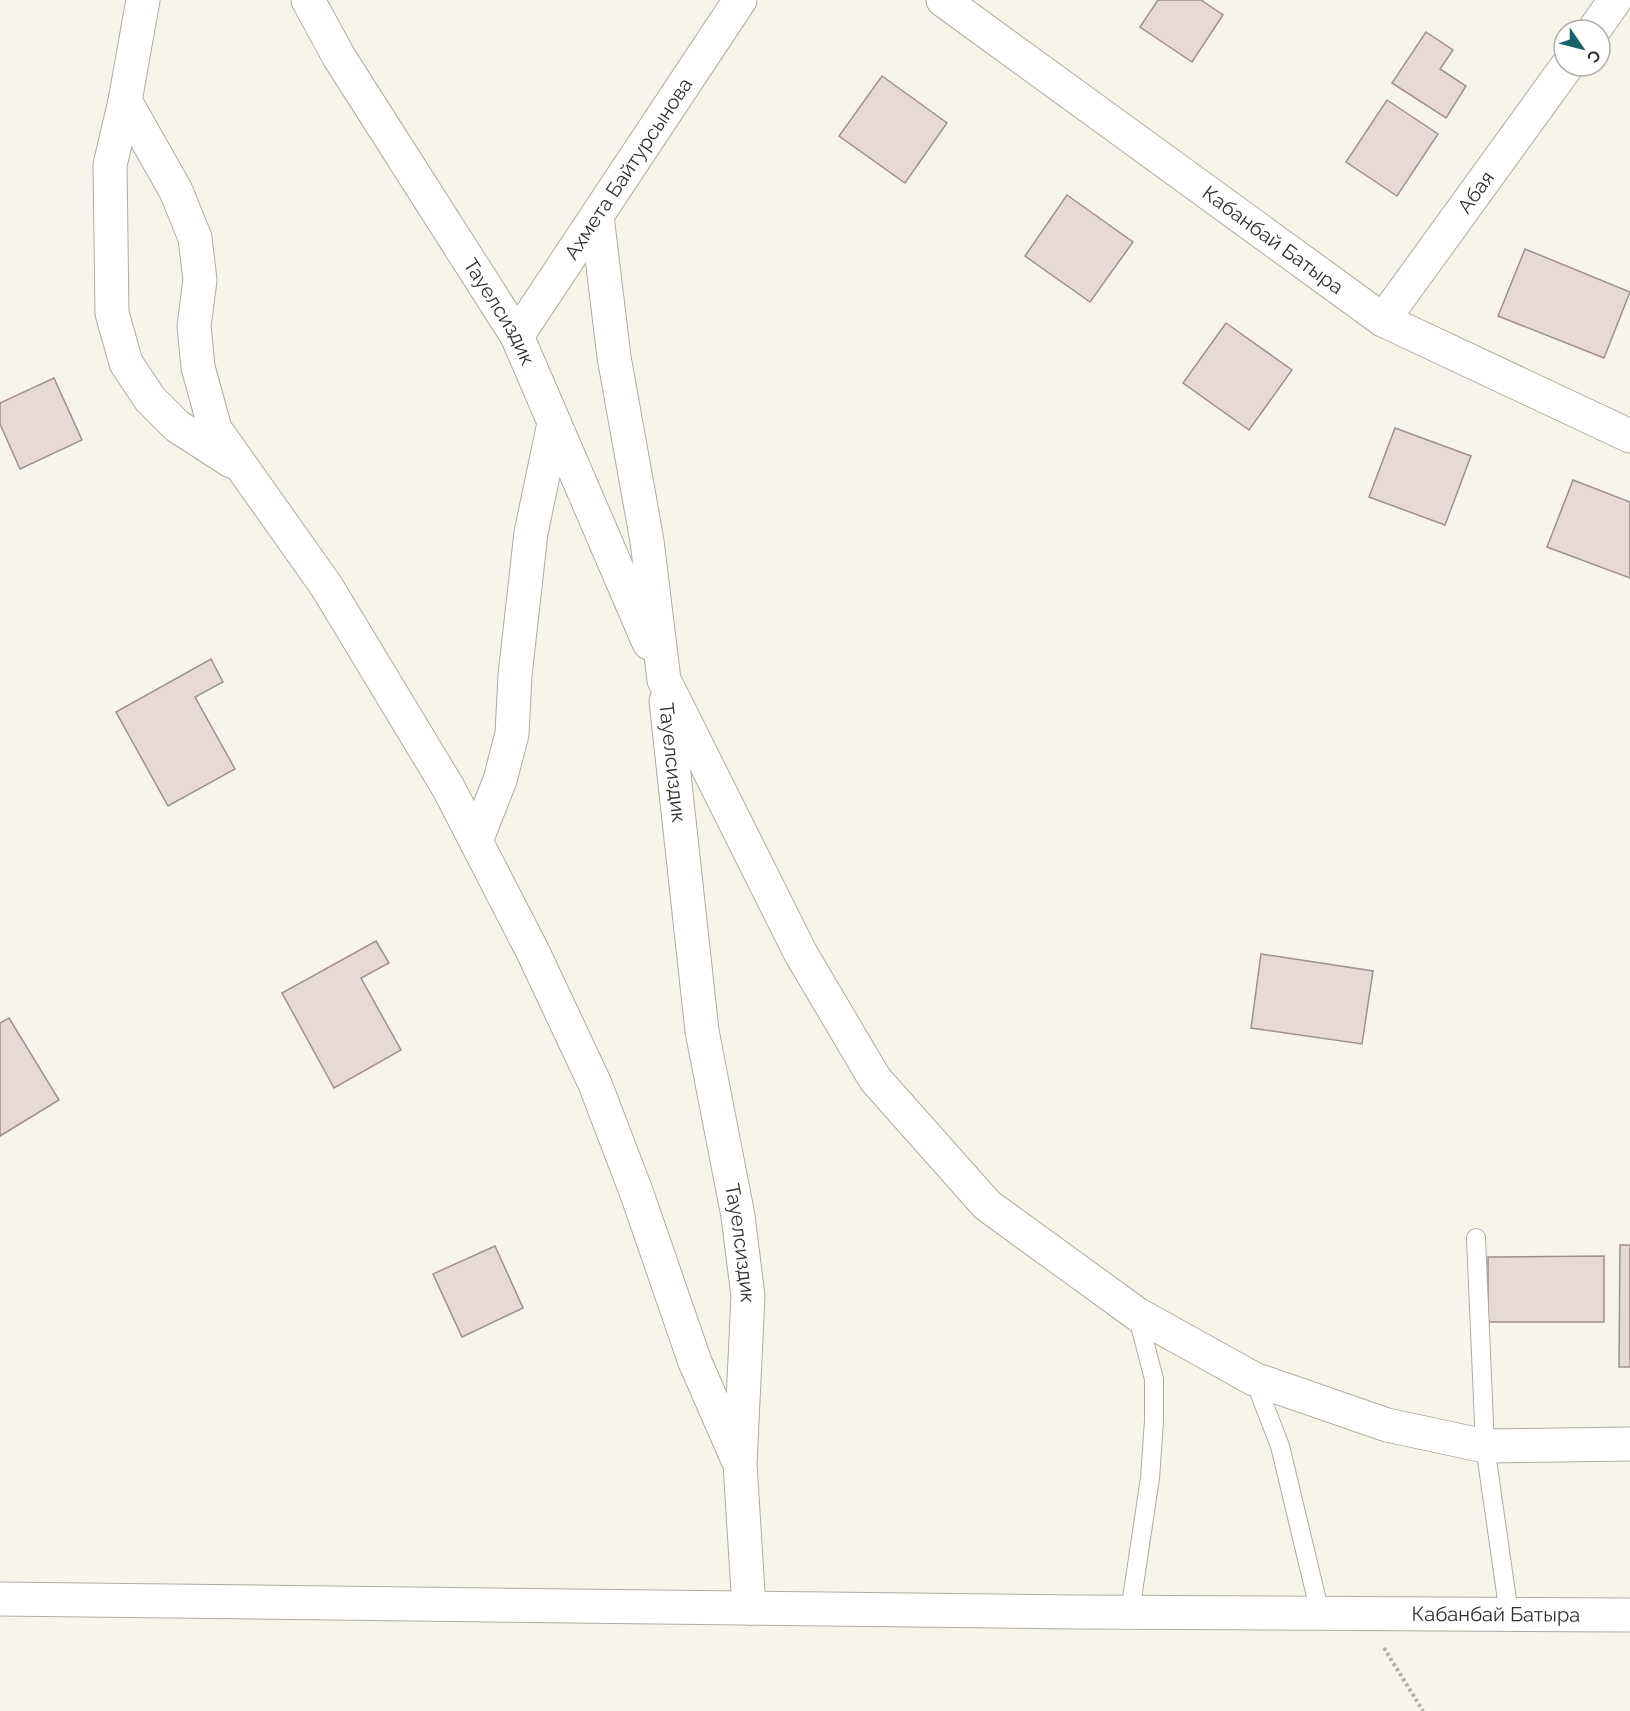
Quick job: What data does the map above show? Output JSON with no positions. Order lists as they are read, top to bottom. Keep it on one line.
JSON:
{"streets":{"street":["Ахмета Байтурсынова","Абая","Кабанбай Батыра","Тауелсиздик"]},"crossings":[["Ахмета Байтурсынова","Тауелсиздик"],["Абая","Кабанбай Батыра"],["Кабанбай Батыра","Тауелсиздик"]],"north":"bottom right"}
